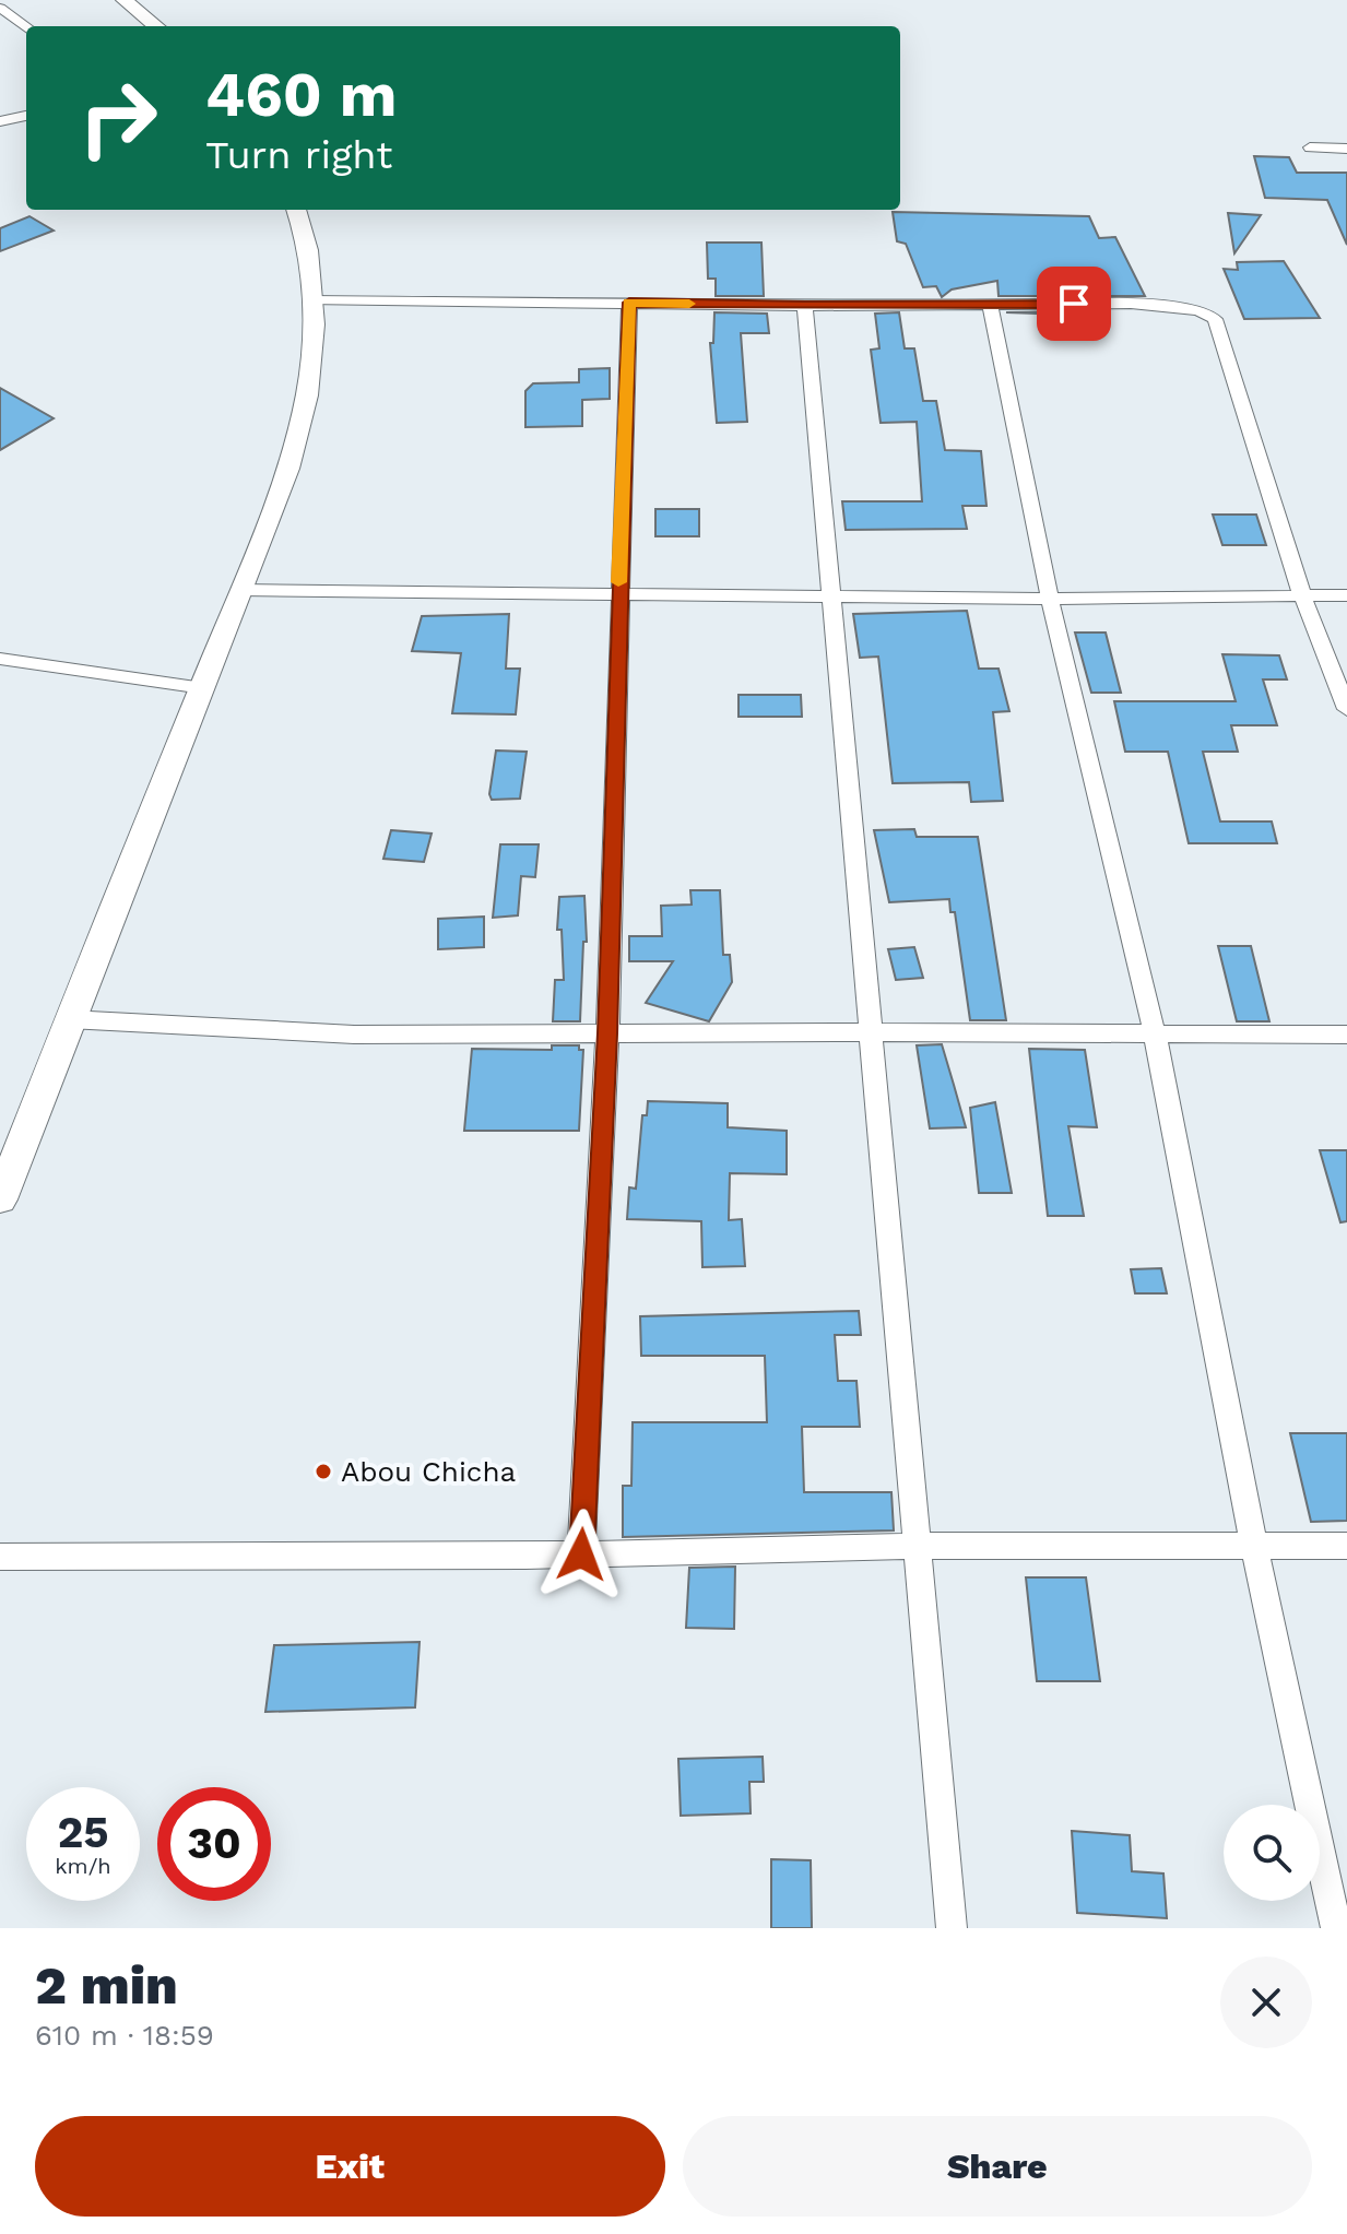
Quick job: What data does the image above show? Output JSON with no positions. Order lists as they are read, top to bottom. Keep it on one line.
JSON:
{"places":["Abou Chicha"],"page":{"turn":["460 m","Turn right"],"speed":"25 km/h","limit":"30","heading":["2 min","610 m · 18:59"],"buttons":["Exit","Share"]}}
